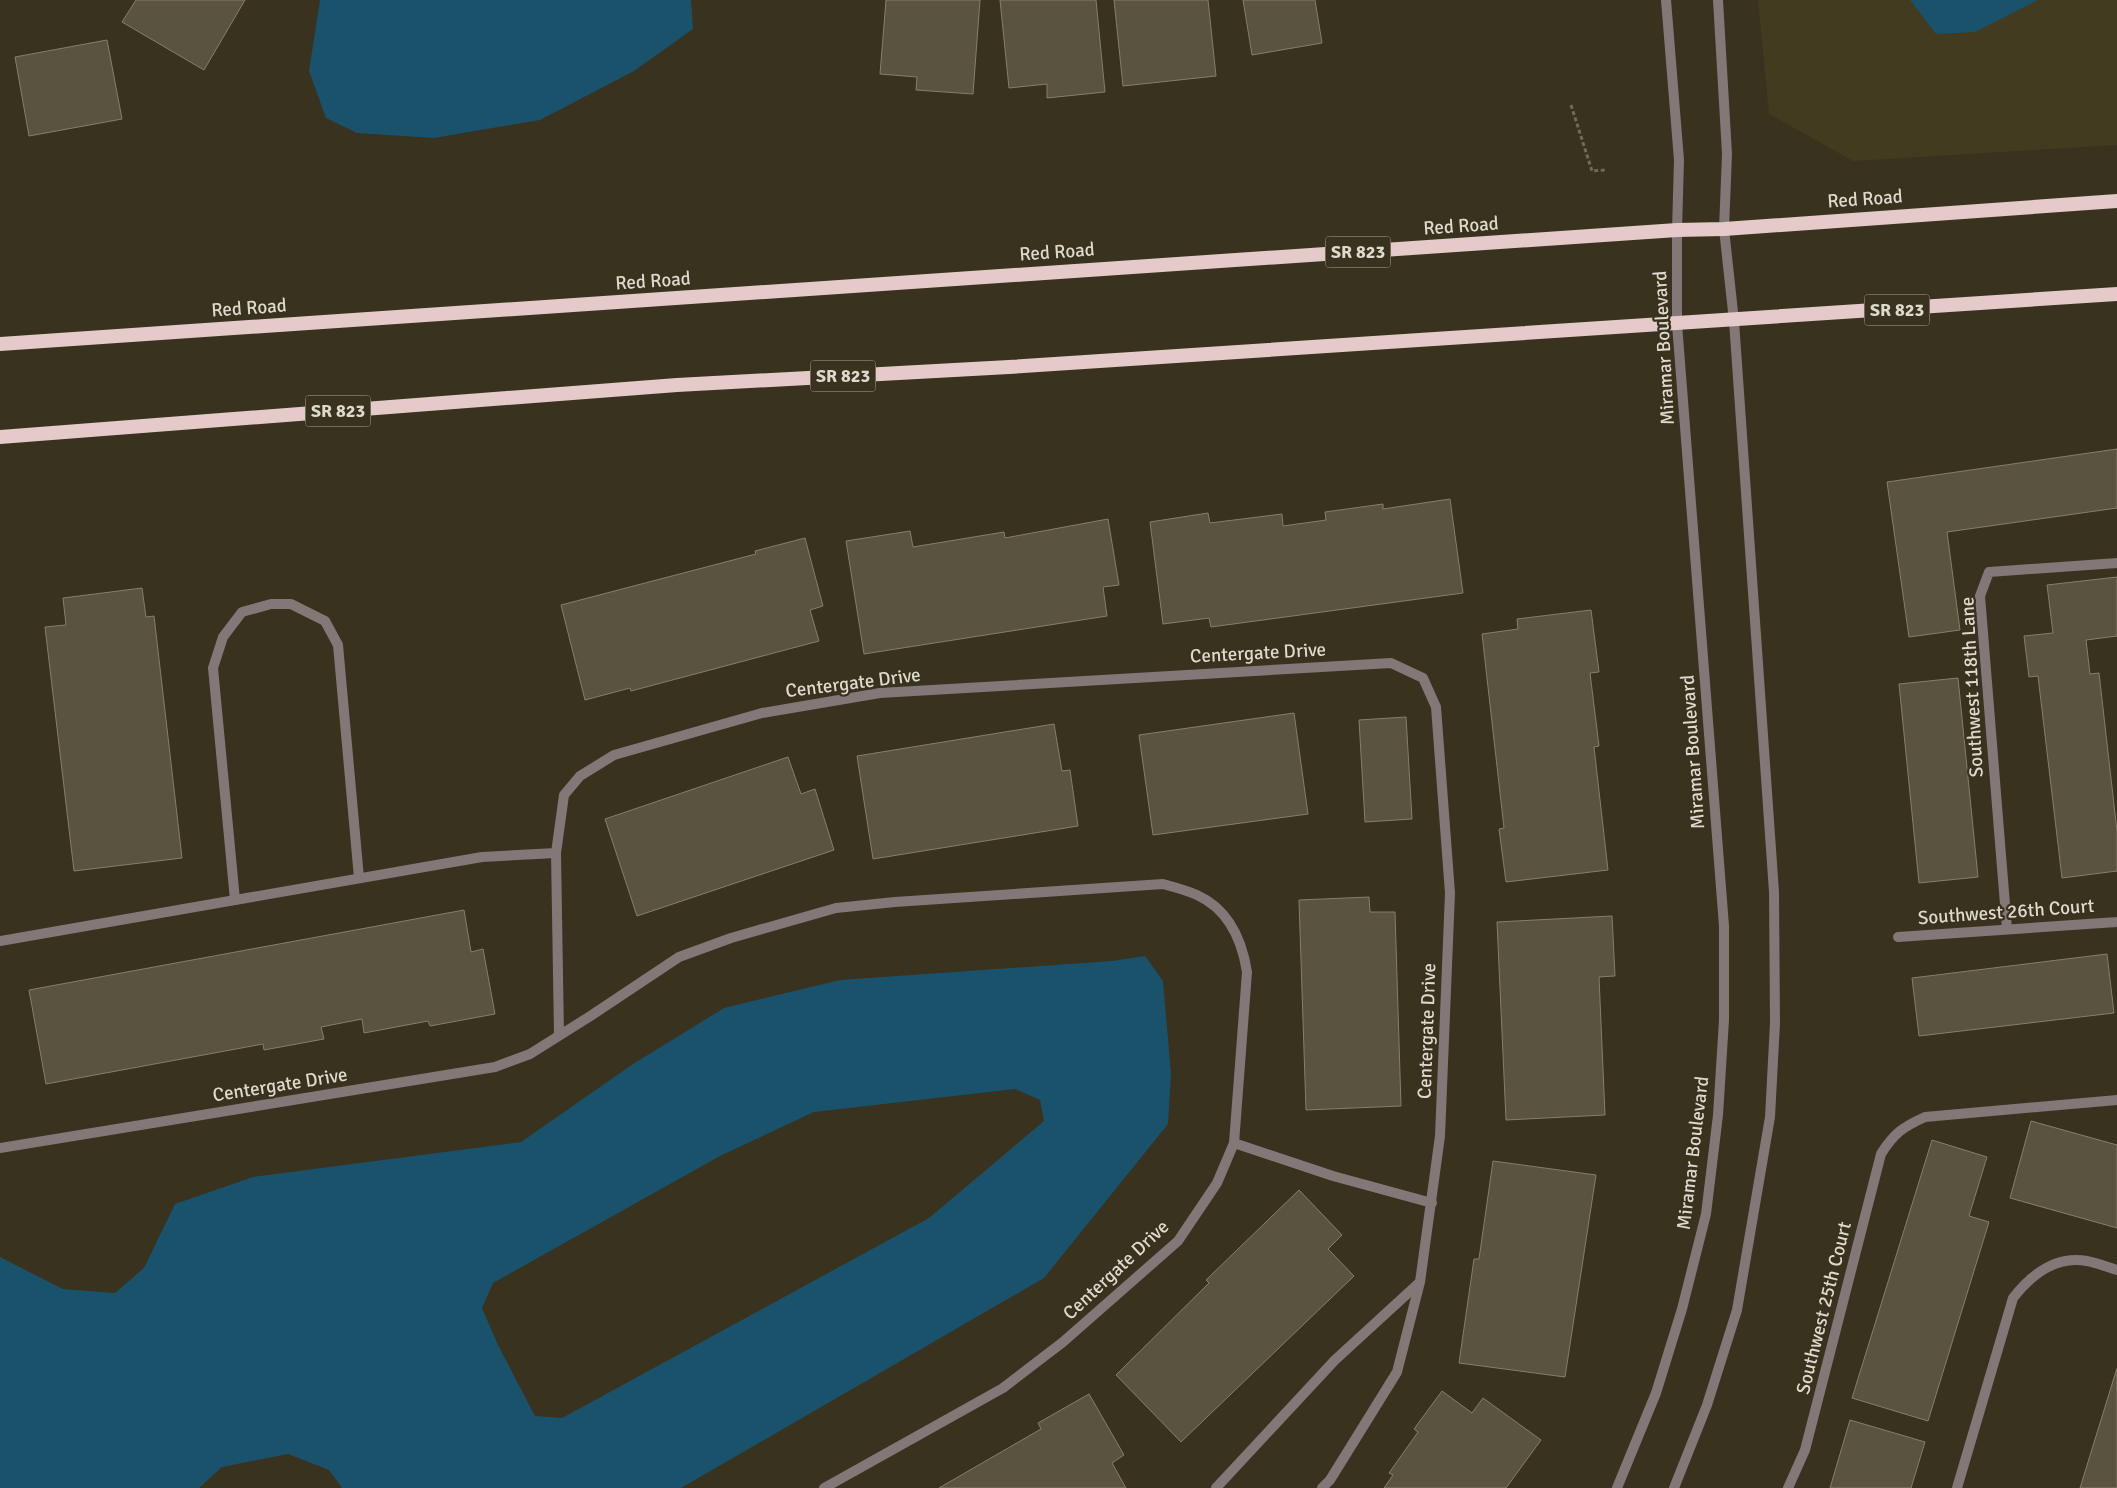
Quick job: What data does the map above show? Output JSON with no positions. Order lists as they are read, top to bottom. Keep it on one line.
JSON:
{"streets":{"highway":["Red Road","SR 823"],"street":["Miramar Boulevard","Centergate Drive","Southwest 118th Lane","Southwest 26th Court","Southwest 25th Court"]},"crossings":[["Red Road","Miramar Boulevard"],["SR 823","Miramar Boulevard"],["Southwest 118th Lane","Southwest 26th Court"]]}
